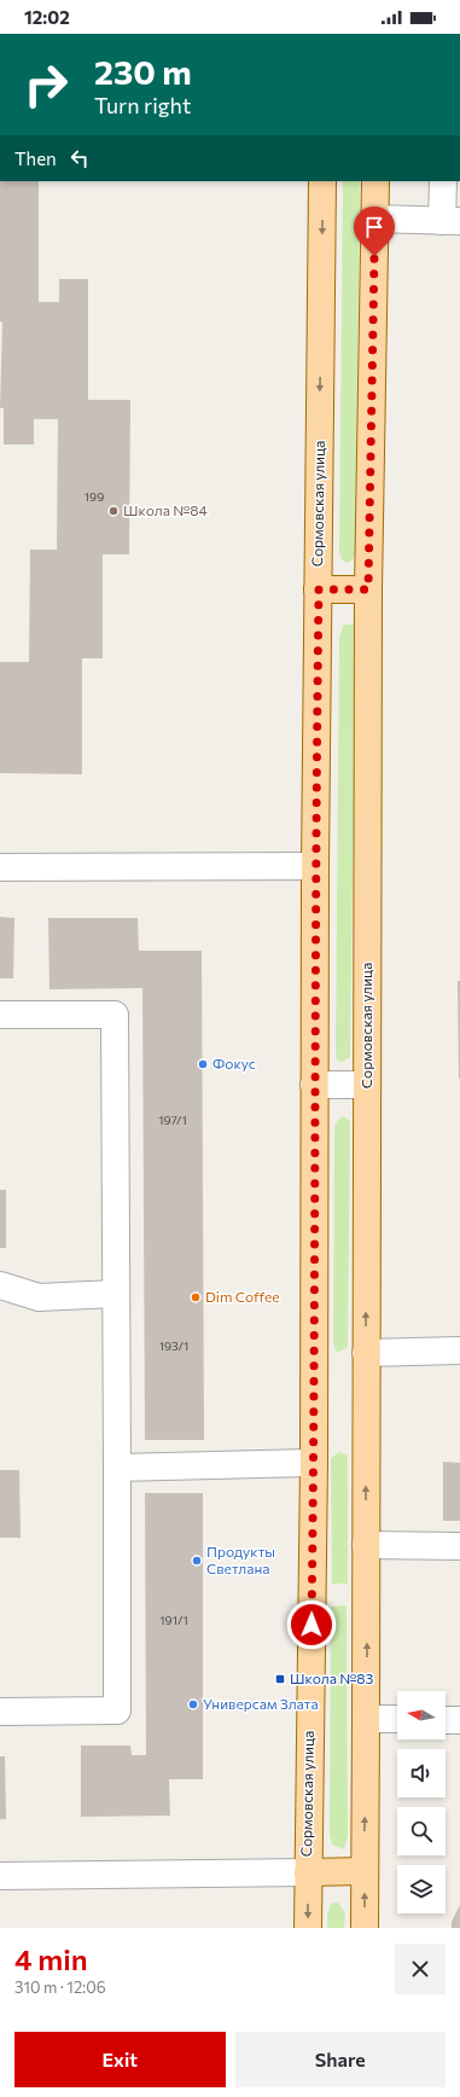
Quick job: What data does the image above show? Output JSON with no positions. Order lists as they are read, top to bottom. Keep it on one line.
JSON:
{"streets":{"main road":["Сормовская улица"]},"places":{"other":["Школа №84","Фокус","Dim Coffee","Продукты Светлана","Универсам Злата"],"transit":["Школа №83"]},"house_numbers":["199","197/1","193/1","191/1"],"north":"left","page":{"status":"12:02","turn":["230 m","Turn right"],"then":"Then","heading":["4 min","310 m · 12:06"],"buttons":["Exit","Share"]}}
